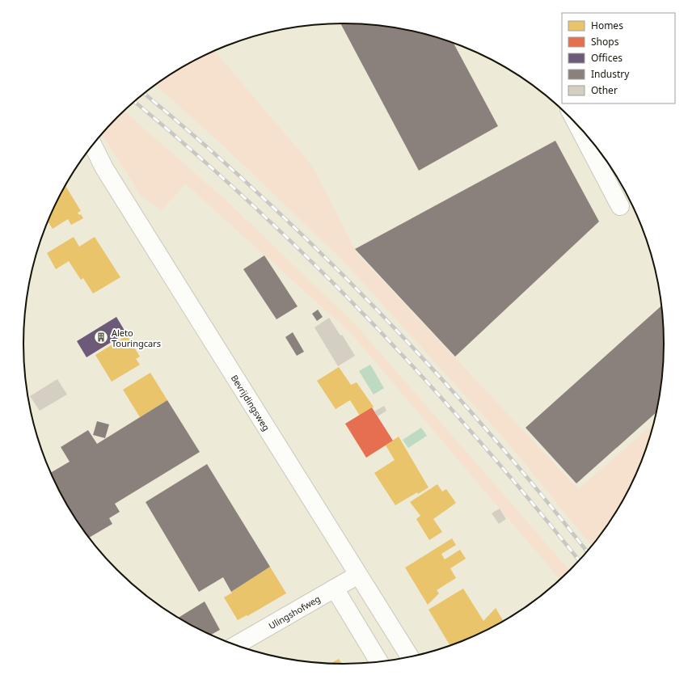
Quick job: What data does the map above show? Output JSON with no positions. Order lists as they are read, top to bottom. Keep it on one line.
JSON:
{"streets":{"street":["Bevrijdingsweg","Ulingshofweg"]},"crossings":[["Bevrijdingsweg","Ulingshofweg"]],"places":{"building":["Aleto Touringcars"]},"legend":["Homes","Shops","Offices","Industry","Other"]}
